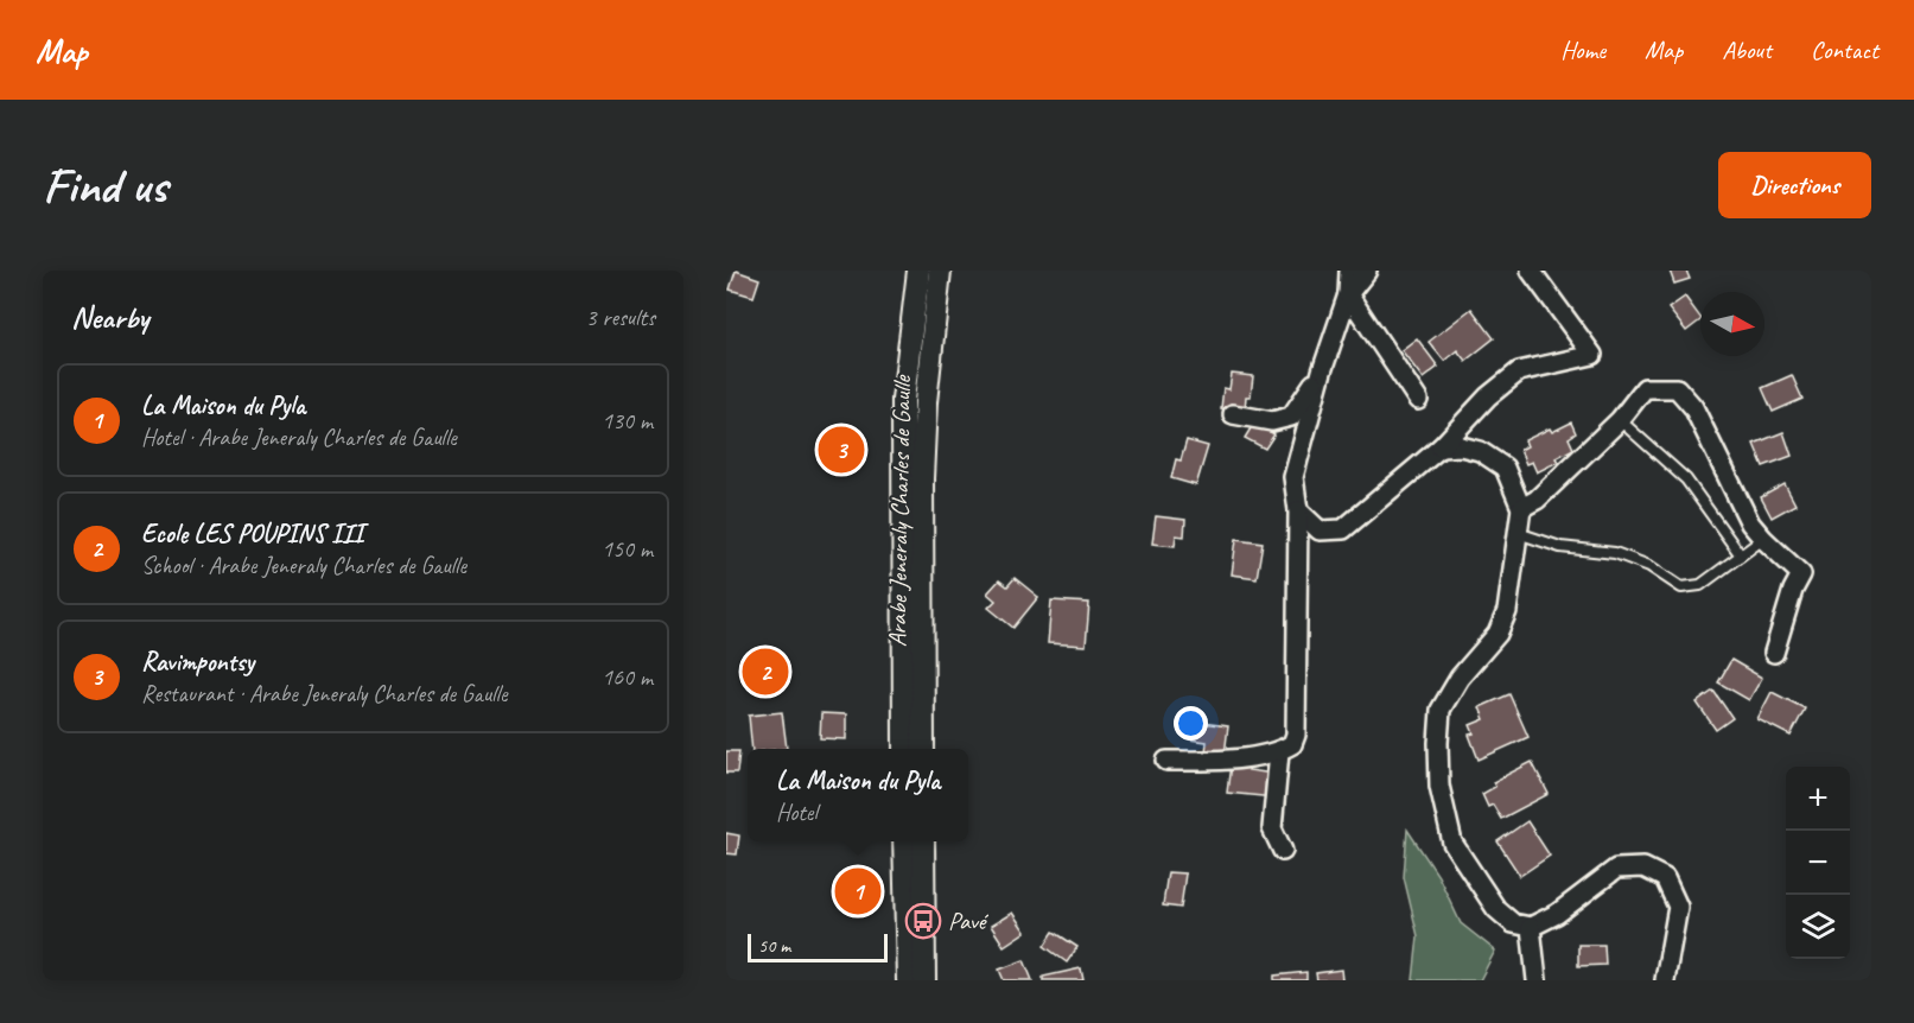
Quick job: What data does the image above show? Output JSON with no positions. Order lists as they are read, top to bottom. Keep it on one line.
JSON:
{"streets":{"street":["Arabe Jeneraly Charles de Gaulle"]},"places":{"bus stop":["Pavé"]},"scale_bar":"50 m","north":"right","page":{"header":"Map","nav":["Home","Map","About","Contact"],"buttons":"Directions","title":"Find us","heading":["Nearby","3 results"],"list":[{"mark":"1","name":"La Maison du Pyla","note":"Hotel · Arabe Jeneraly Charles de Gaulle","value":"130 m"},{"mark":"2","name":"Ecole LES POUPINS III","note":"School · Arabe Jeneraly Charles de Gaulle","value":"150 m"},{"mark":"3","name":"Ravimpontsy","note":"Restaurant · Arabe Jeneraly Charles de Gaulle","value":"160 m"}],"pins":["3","2","1"],"popup":["La Maison du Pyla","Hotel"],"map_buttons":["+","−"],"scale":"50 m"}}
